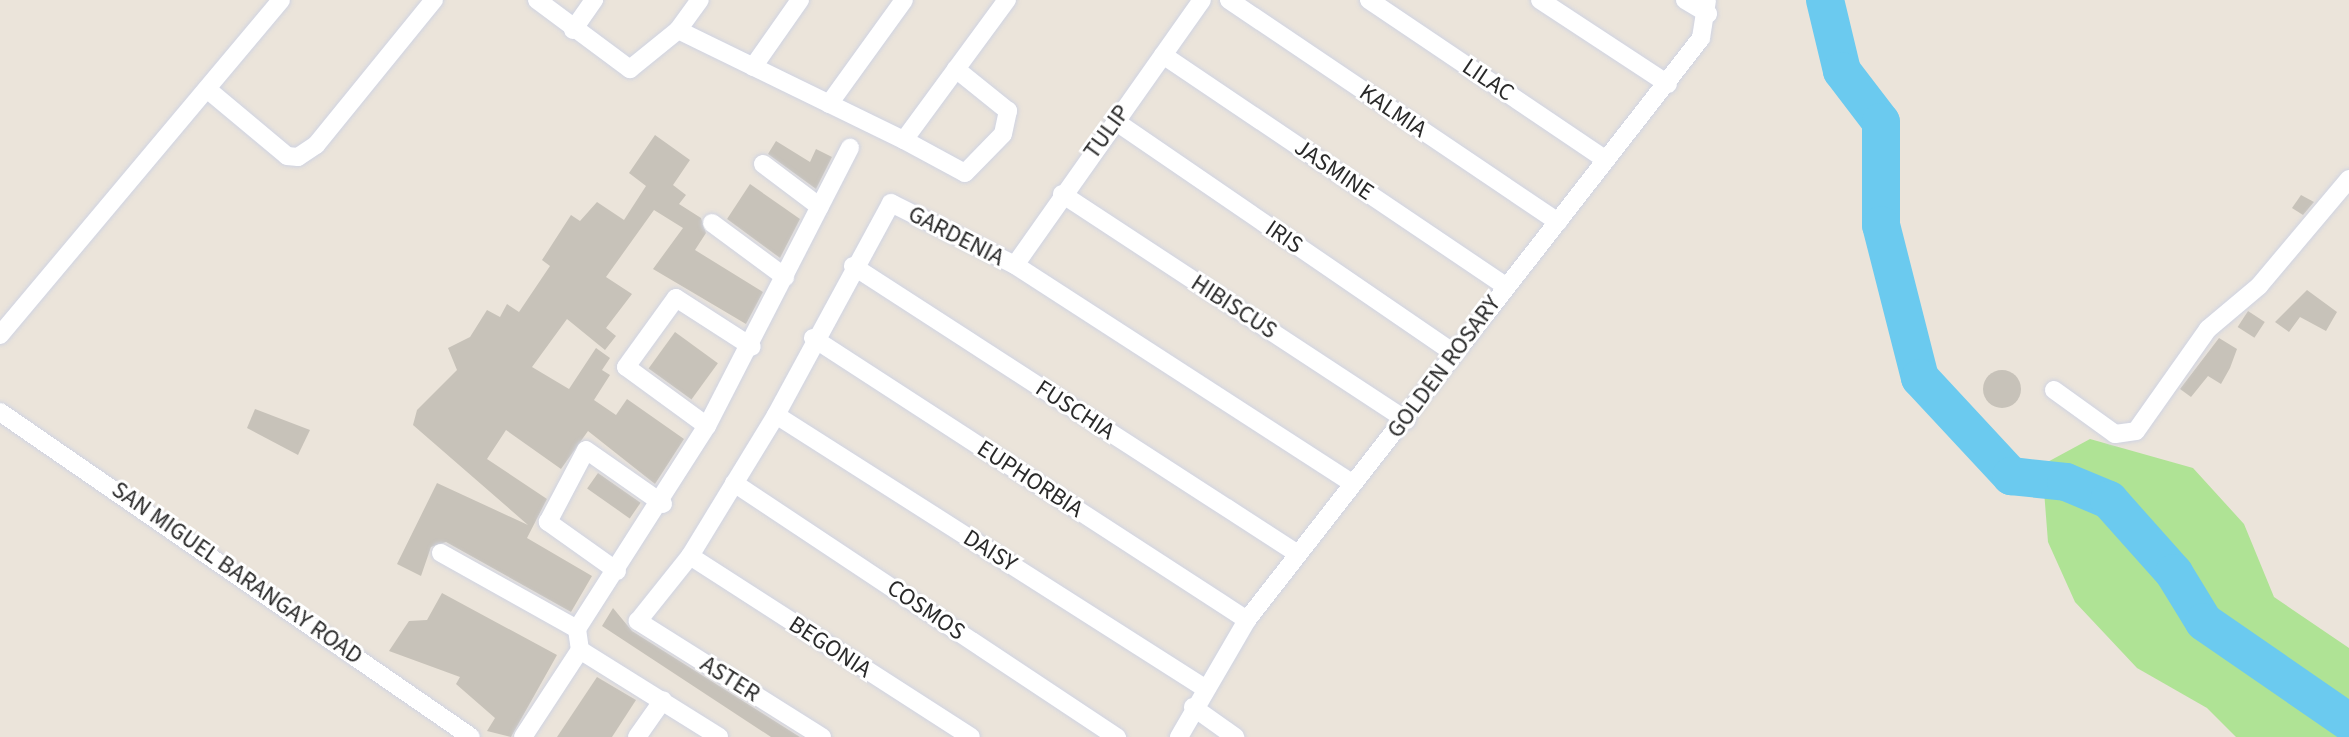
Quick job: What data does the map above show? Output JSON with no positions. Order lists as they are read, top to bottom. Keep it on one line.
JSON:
{"streets":{"street":["LILAC","KALMIA","TULIP","JASMINE","GARDENIA","IRIS","HIBISCUS","GOLDEN ROSARY","FUSCHIA","EUPHORBIA","DAISY","SAN MIGUEL BARANGAY ROAD","COSMOS","BEGONIA","ASTER"]},"crossings":[["LILAC","GOLDEN ROSARY"],["KALMIA","GOLDEN ROSARY"],["TULIP","JASMINE"],["TULIP","GARDENIA"],["TULIP","IRIS"],["TULIP","HIBISCUS"],["JASMINE","GOLDEN ROSARY"],["GARDENIA","GOLDEN ROSARY"],["GARDENIA","FUSCHIA"],["GARDENIA","EUPHORBIA"],["GARDENIA","DAISY"],["GARDENIA","COSMOS"],["GARDENIA","BEGONIA"],["GARDENIA","ASTER"],["IRIS","GOLDEN ROSARY"],["HIBISCUS","GOLDEN ROSARY"],["GOLDEN ROSARY","FUSCHIA"],["GOLDEN ROSARY","EUPHORBIA"],["GOLDEN ROSARY","DAISY"]]}
